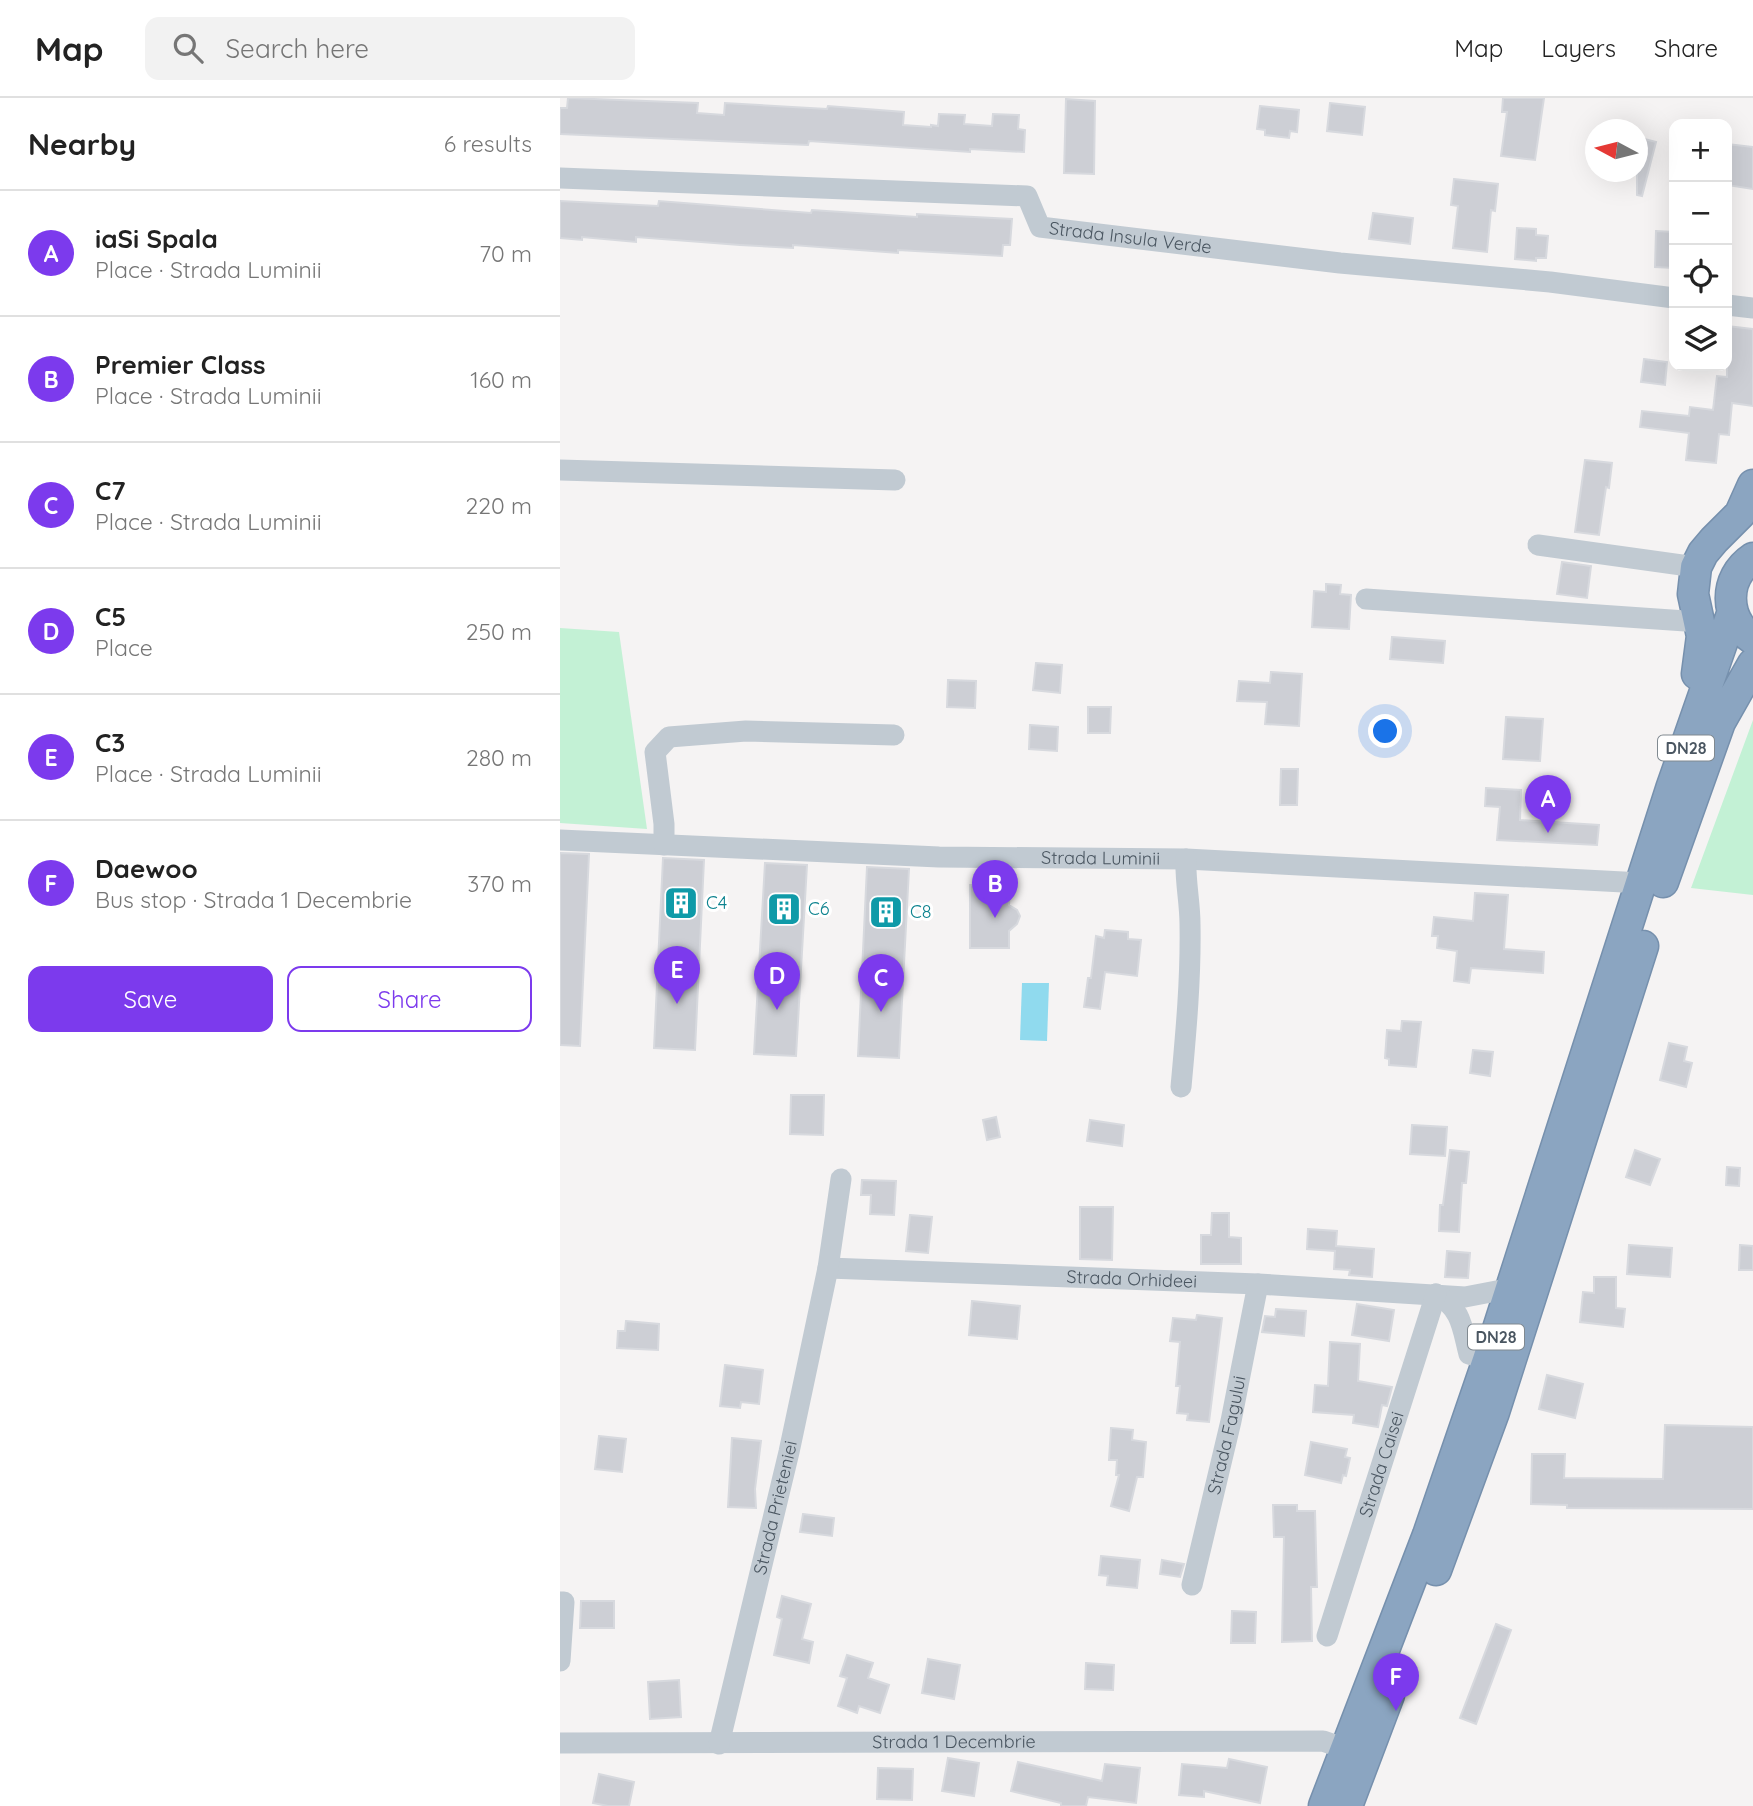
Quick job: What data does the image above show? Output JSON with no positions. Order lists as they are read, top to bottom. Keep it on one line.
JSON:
{"streets":{"highway":["DN28"],"street":["Strada Insula Verde","Strada Luminii","Strada Orhideei","Strada Fagului","Strada Caisei","Strada Prieteniei","Strada 1 Decembrie"]},"crossings":[["DN28","Strada Luminii"],["DN28","Strada Orhideei"],["DN28","Strada 1 Decembrie"],["Strada Orhideei","Strada Fagului"],["Strada Orhideei","Strada Caisei"],["Strada Orhideei","Strada Prieteniei"],["Strada Prieteniei","Strada 1 Decembrie"]],"places":{"building":["C4","C6","C8"]},"north":"left","page":{"header":"Map","search":"Search here","nav":["Map","Layers","Share"],"heading":["Nearby","6 results"],"map_buttons":["+","−"],"list":[{"mark":"A","name":"iaSi Spala","note":"Place · Strada Luminii","value":"70 m"},{"mark":"B","name":"Premier Class","note":"Place · Strada Luminii","value":"160 m"},{"mark":"C","name":"C7","note":"Place · Strada Luminii","value":"220 m"},{"mark":"D","name":"C5","note":"Place","value":"250 m"},{"mark":"E","name":"C3","note":"Place · Strada Luminii","value":"280 m"},{"mark":"F","name":"Daewoo","note":"Bus stop · Strada 1 Decembrie","value":"370 m"}],"pins":["A","B","E","D","C","F"],"buttons":["Save","Share"]}}
